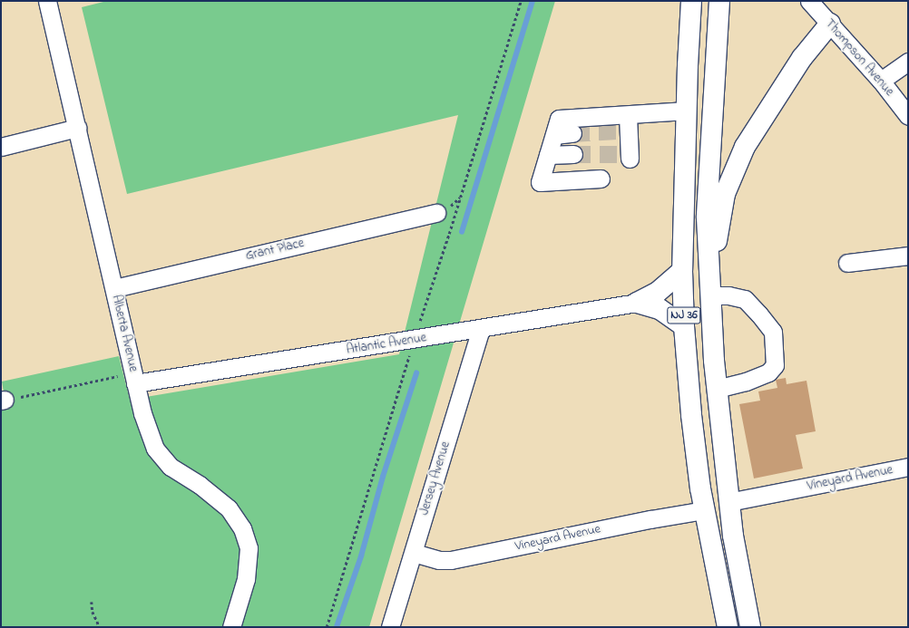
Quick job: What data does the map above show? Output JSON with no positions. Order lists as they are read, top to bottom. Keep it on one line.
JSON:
{"streets":{"highway":["NJ 36"],"street":["Thompson Avenue","Grant Place","Alberta Avenue","Atlantic Avenue","Jersey Avenue","Vineyard Avenue"]},"crossings":[["Grant Place","Alberta Avenue"],["NJ 36","Vineyard Avenue"],["Alberta Avenue","Atlantic Avenue"],["Atlantic Avenue","Jersey Avenue"],["Jersey Avenue","Vineyard Avenue"]]}
